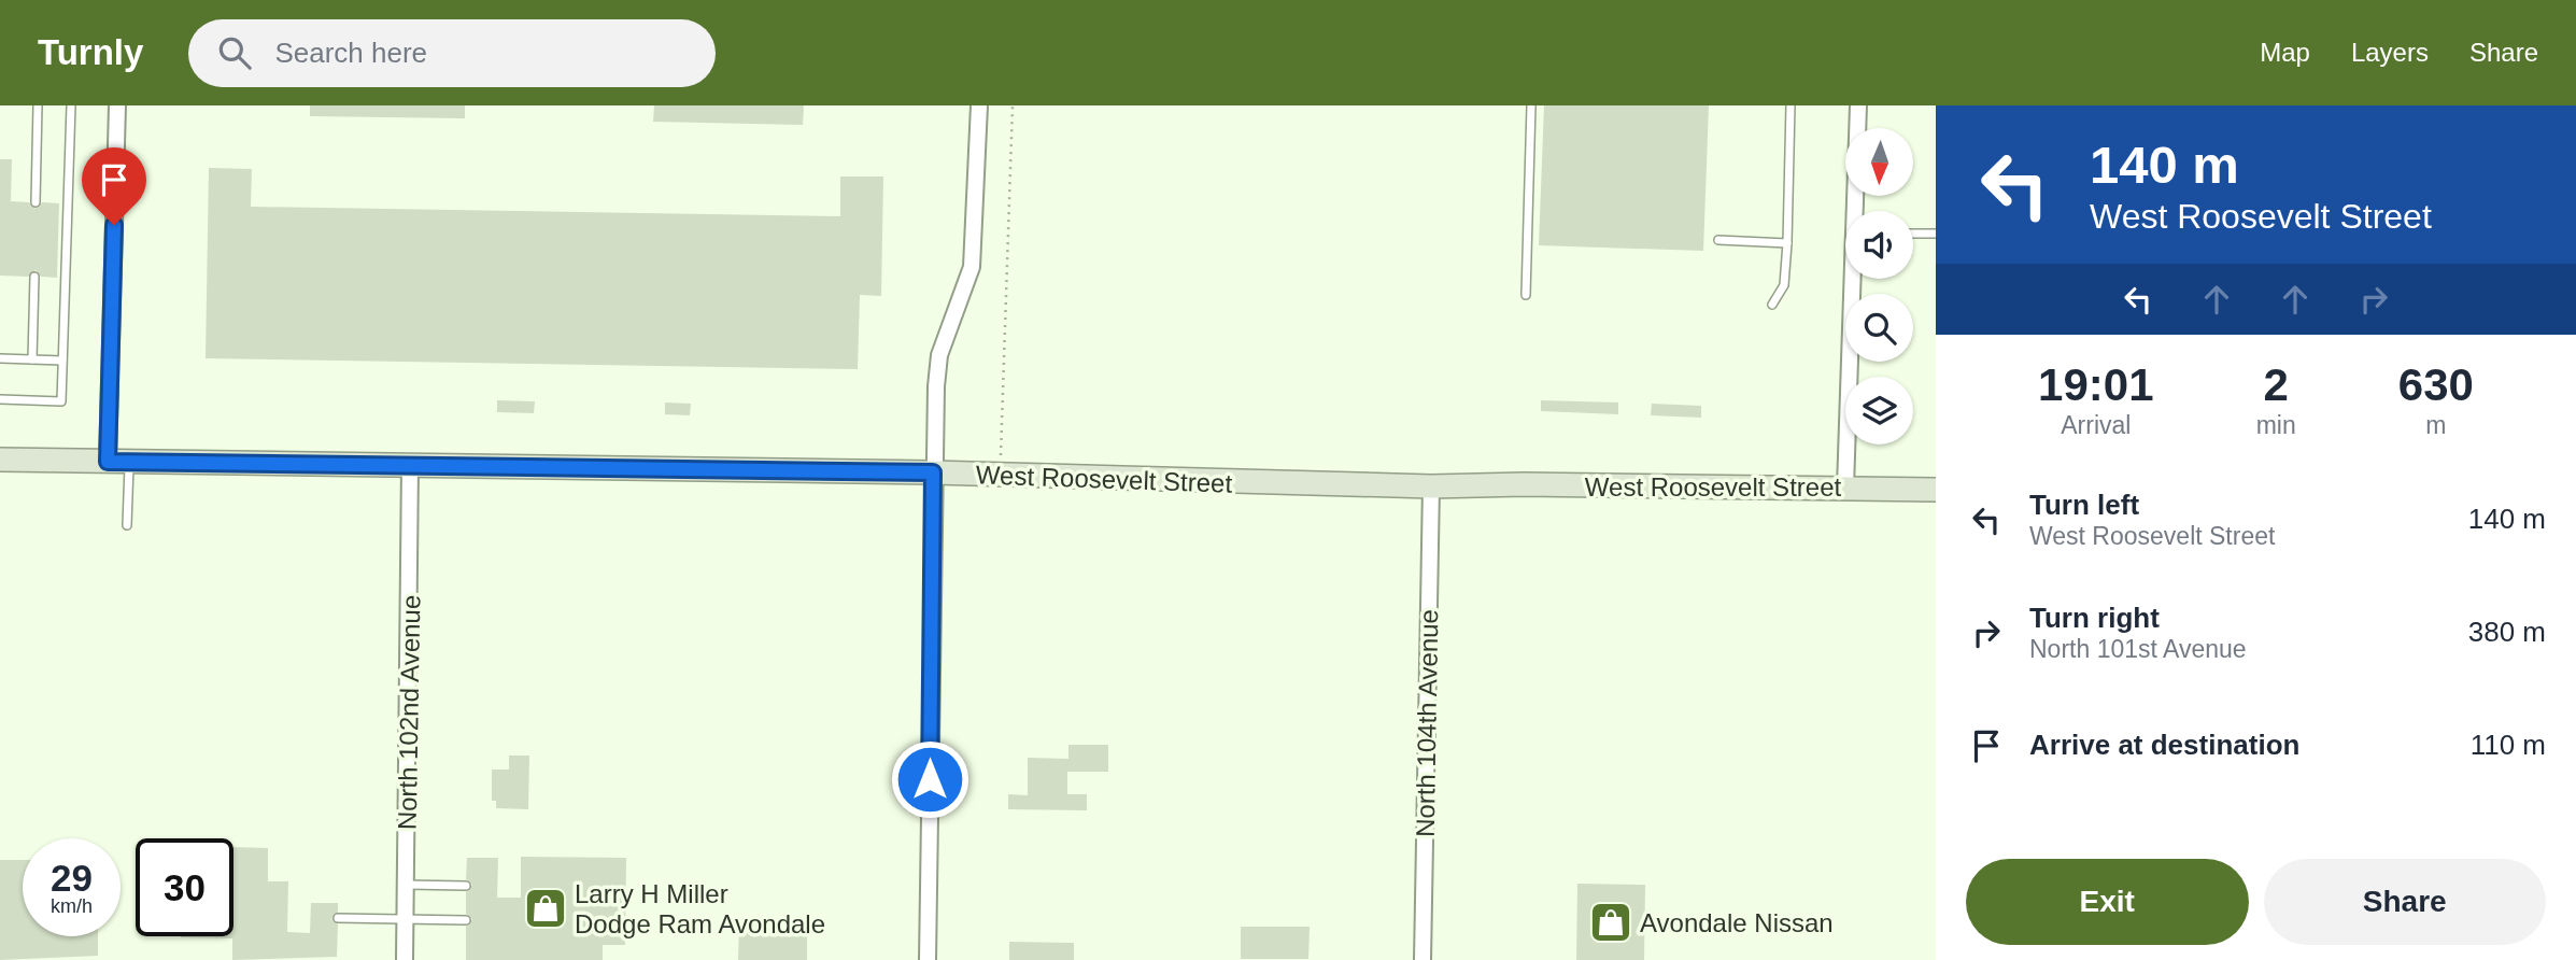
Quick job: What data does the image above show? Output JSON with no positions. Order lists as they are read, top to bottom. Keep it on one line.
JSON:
{"streets":{"street":["West Roosevelt Street","North 102nd Avenue","North 104th Avenue"]},"crossings":[["West Roosevelt Street","North 102nd Avenue"],["West Roosevelt Street","North 104th Avenue"]],"places":{"shop":["Larry H Miller Dodge Ram Avondale","Avondale Nissan"]},"north":"bottom","page":{"header":"Turnly","search":"Search here","nav":["Map","Layers","Share"],"turn":["140 m","West Roosevelt Street"],"eta":["19:01","Arrival","2","min","630","m"],"list":[{"name":"Turn left","note":"West Roosevelt Street","value":"140 m"},{"name":"Turn right","note":"North 101st Avenue","value":"380 m"},{"name":"Arrive at destination","value":"110 m"}],"speed":"29 km/h","limit":"30","buttons":["Exit","Share"]}}
